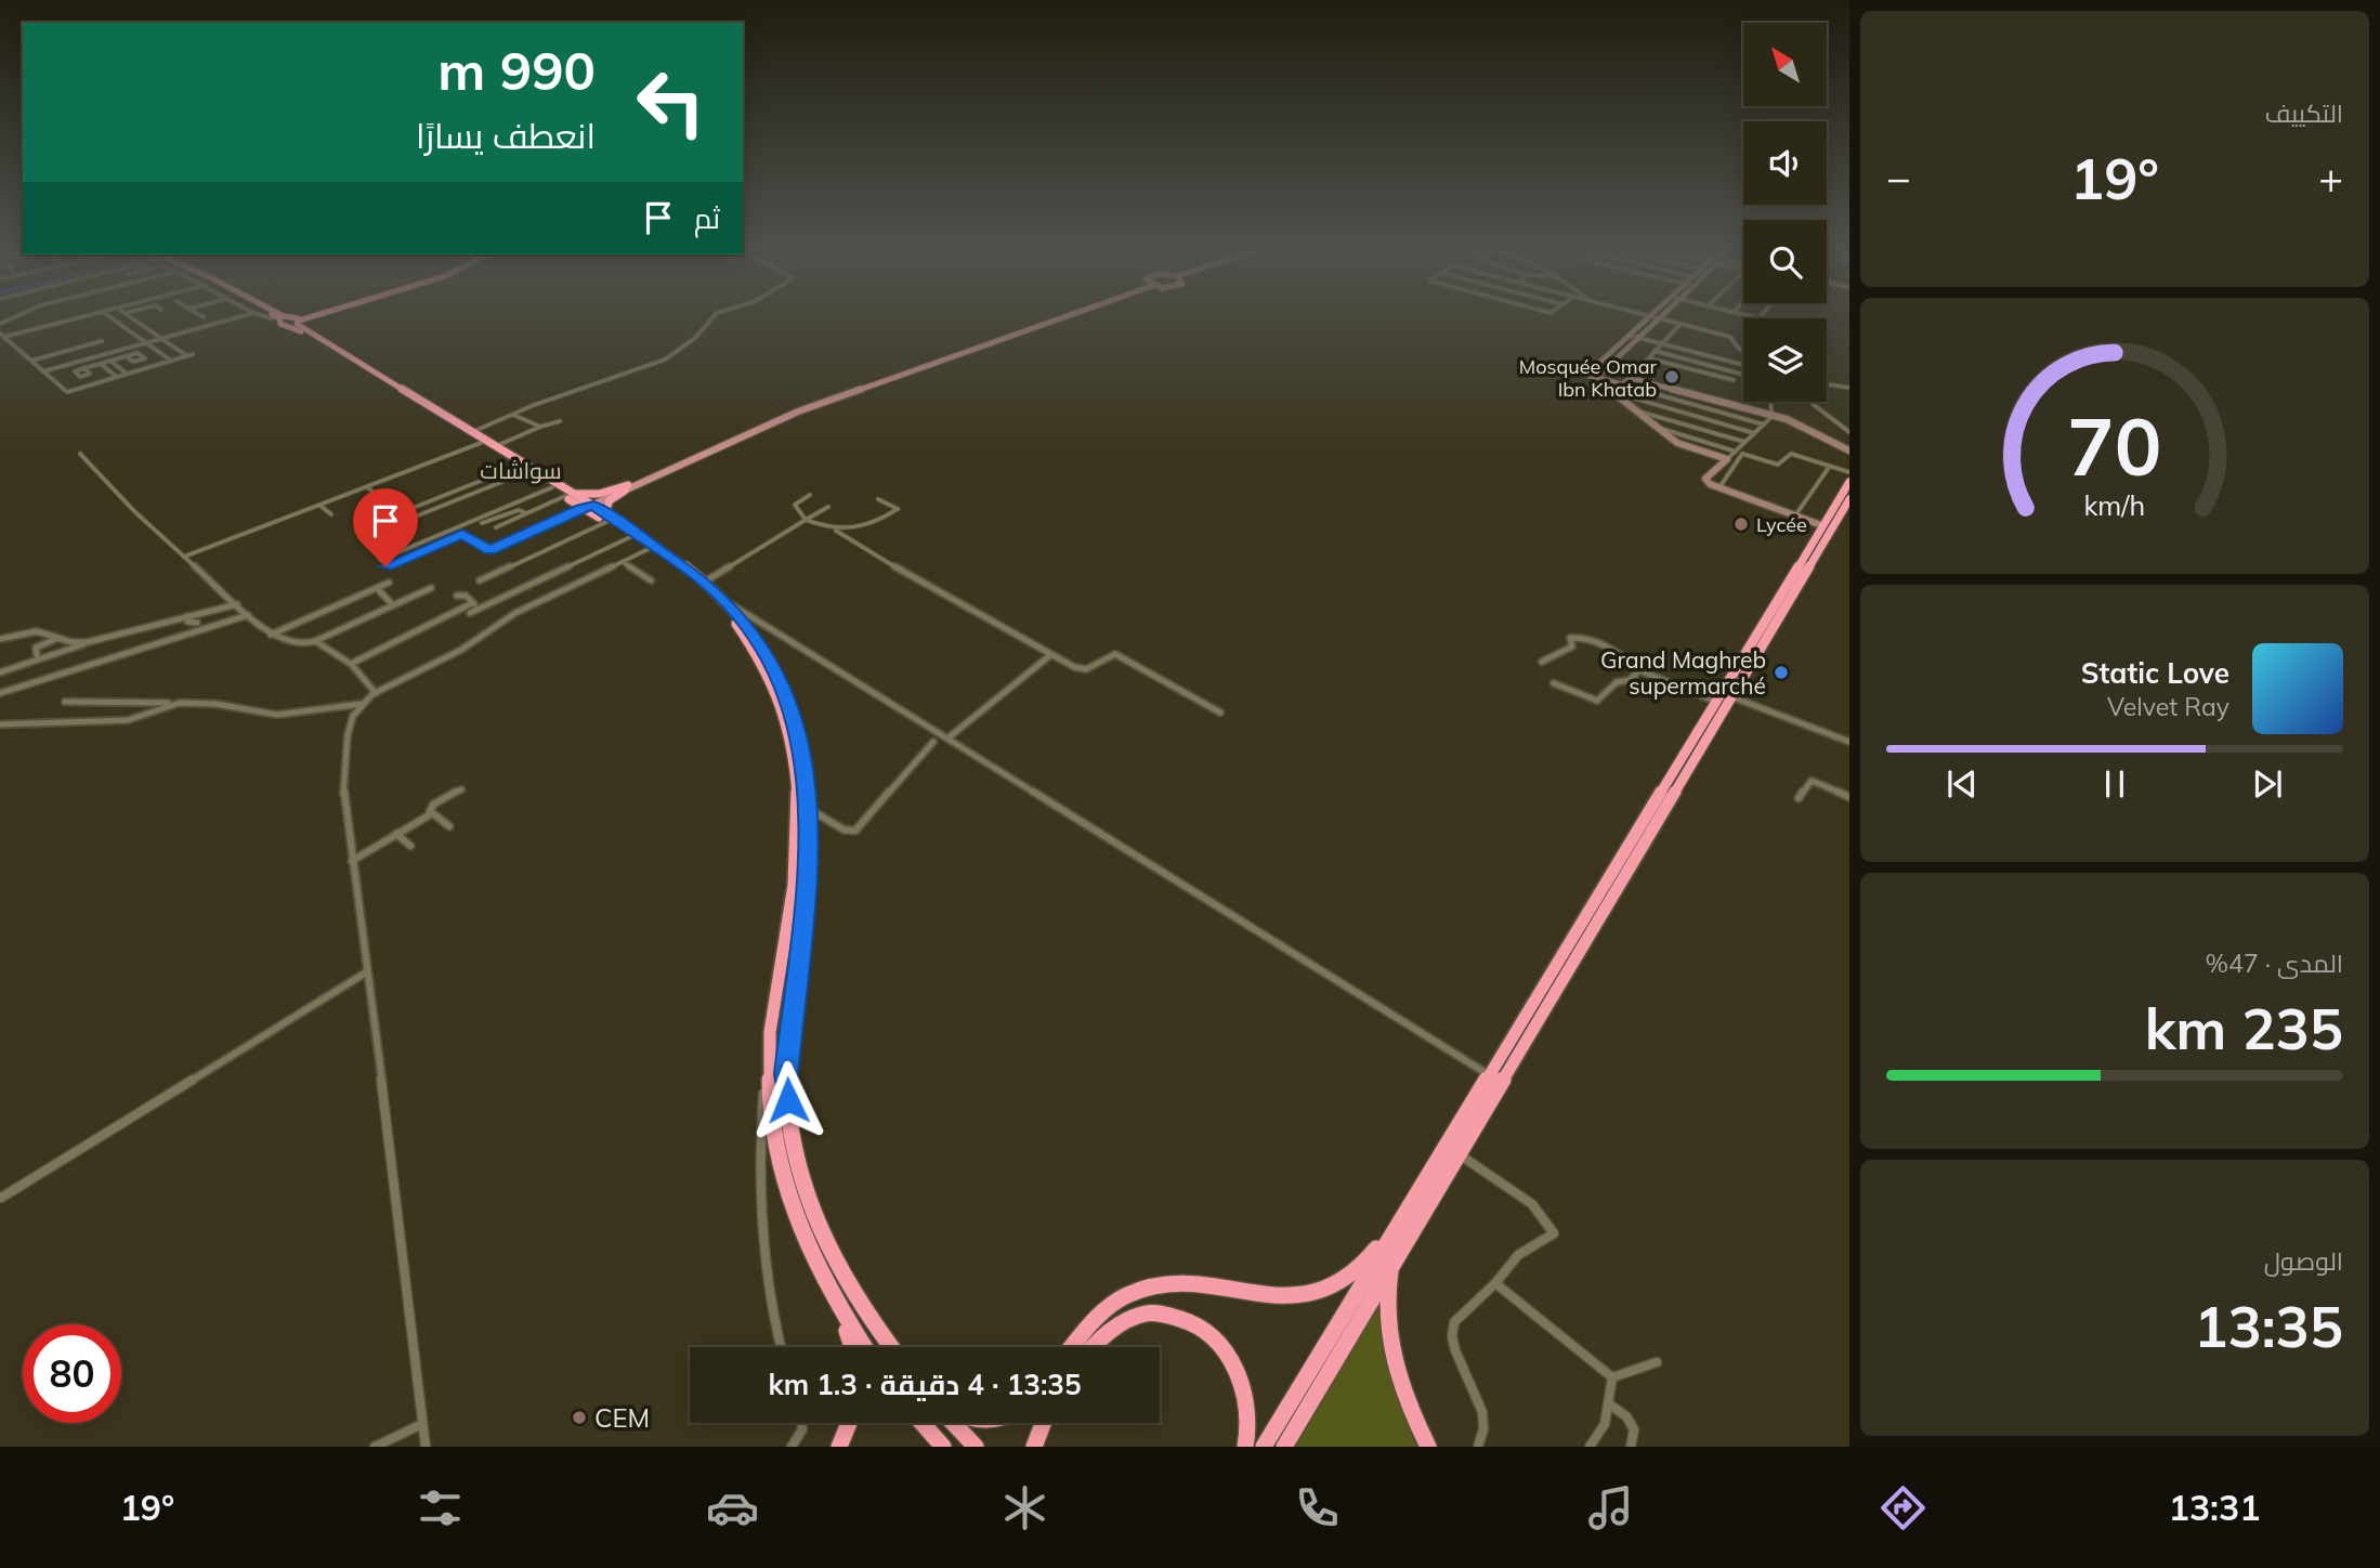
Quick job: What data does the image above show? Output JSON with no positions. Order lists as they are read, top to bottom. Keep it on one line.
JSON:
{"districts":["سواشات"],"places":["Mosquée Omar Ibn Khatab","Lycée","Grand Maghreb supermarché","CEM"],"north":"top left","page":{"tile":["التكييف",["المدى · 47%","235 km"],["الوصول","13:35"]],"turn":["990 m","انعطف يسارًا"],"heat":["−","19°","+"],"then":"ثم","song":["Static Love","Velvet Ray"],"limit":"80","trip":"13:35 · 4 دقيقة · 1.3 km","tabs":["13:31","19°"],"gauge":["70","km/h"]}}
